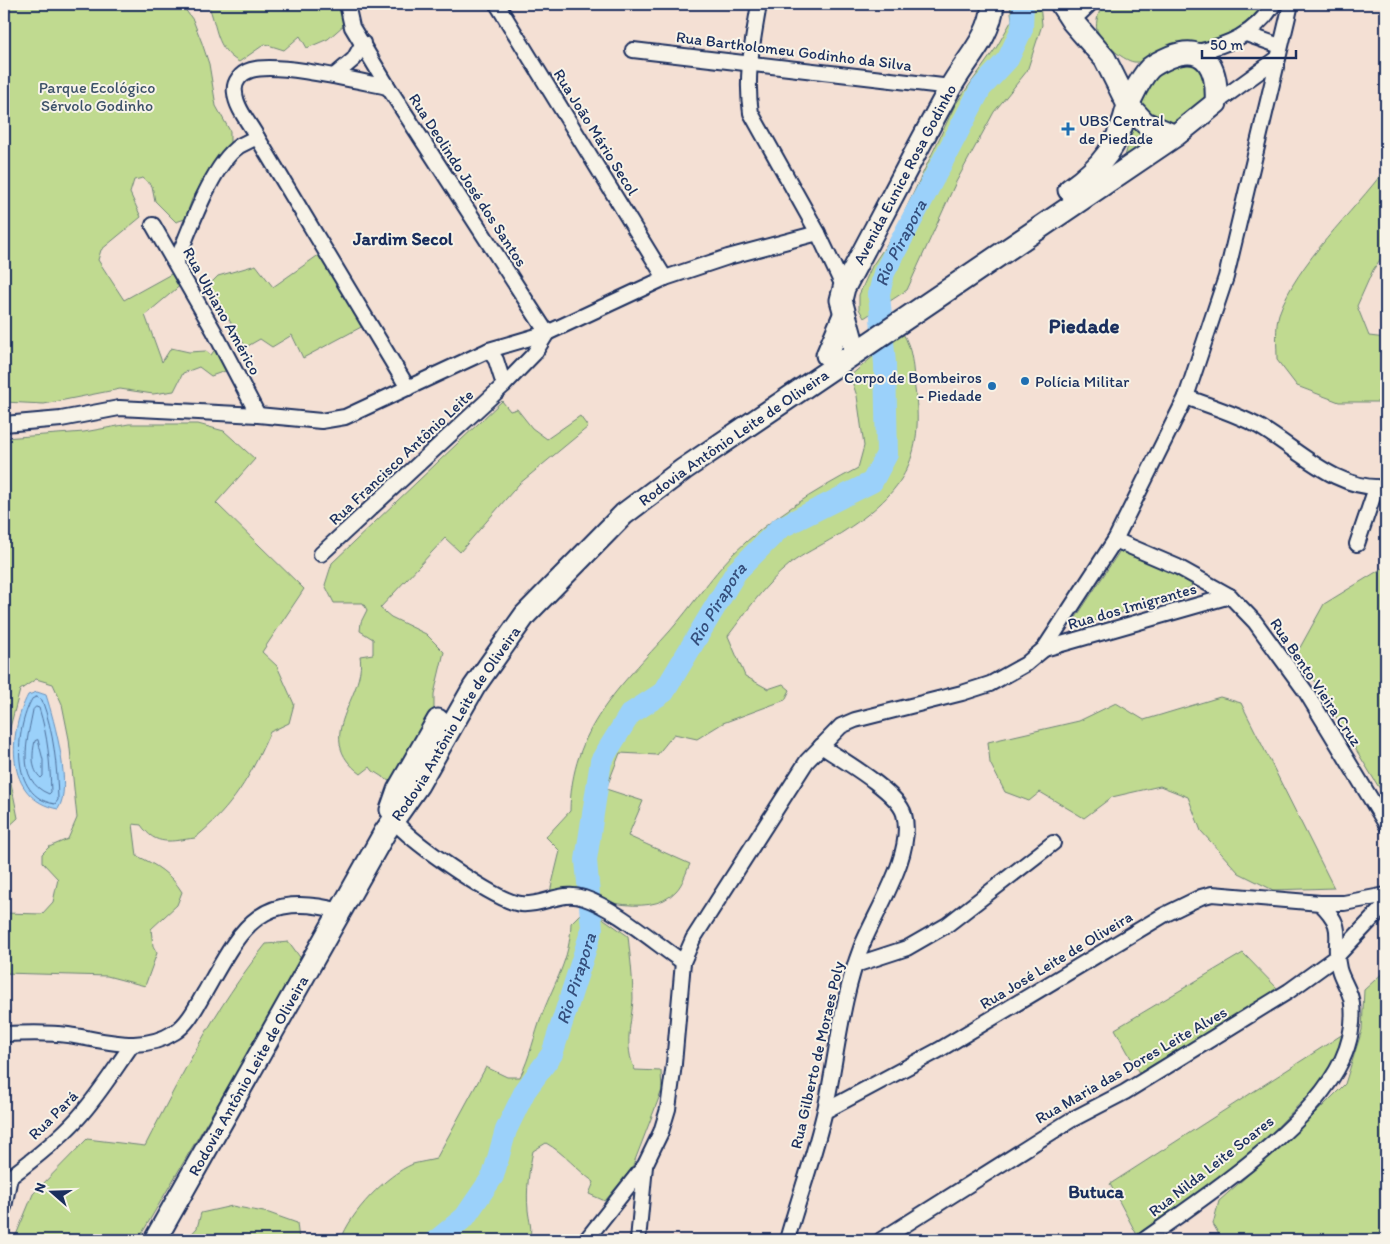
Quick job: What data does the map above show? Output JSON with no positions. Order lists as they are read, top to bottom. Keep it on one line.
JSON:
{"streets":{"main road":["Avenida Eunice Rosa Godinho","Rodovia Antônio Leite de Oliveira"],"street":["Rua Bartholomeu Godinho da Silva","Rua João Mário Secol","Rua Deolindo José dos Santos","Rua Ulpiano Américo","Rua Francisco Antônio Leite","Rua dos Imigrantes","Rua Bento Vieira Cruz","Rua José Leite de Oliveira","Rua Gilberto de Moraes Poly","Rua Maria das Dores Leite Alves","Rua Pará","Rua Nilda Leite Soares"]},"crossings":[["Rua Bartholomeu Godinho da Silva","Avenida Eunice Rosa Godinho"],["Avenida Eunice Rosa Godinho","Rodovia Antônio Leite de Oliveira"],["Rua Deolindo José dos Santos","Rua Francisco Antônio Leite"],["Rua dos Imigrantes","Rua Bento Vieira Cruz"],["Rua José Leite de Oliveira","Rua Gilberto de Moraes Poly"],["Rua Maria das Dores Leite Alves","Rua Nilda Leite Soares"]],"districts":["Jardim Secol","Piedade","Butuca"],"water":["Rio Pirapora"],"parks":["Parque Ecológico Sérvolo Godinho"],"places":{"health":["UBS Central de Piedade"],"other":["Polícia Militar","Corpo de Bombeiros - Piedade"]},"scale_bar":"50 m","north":"left"}
